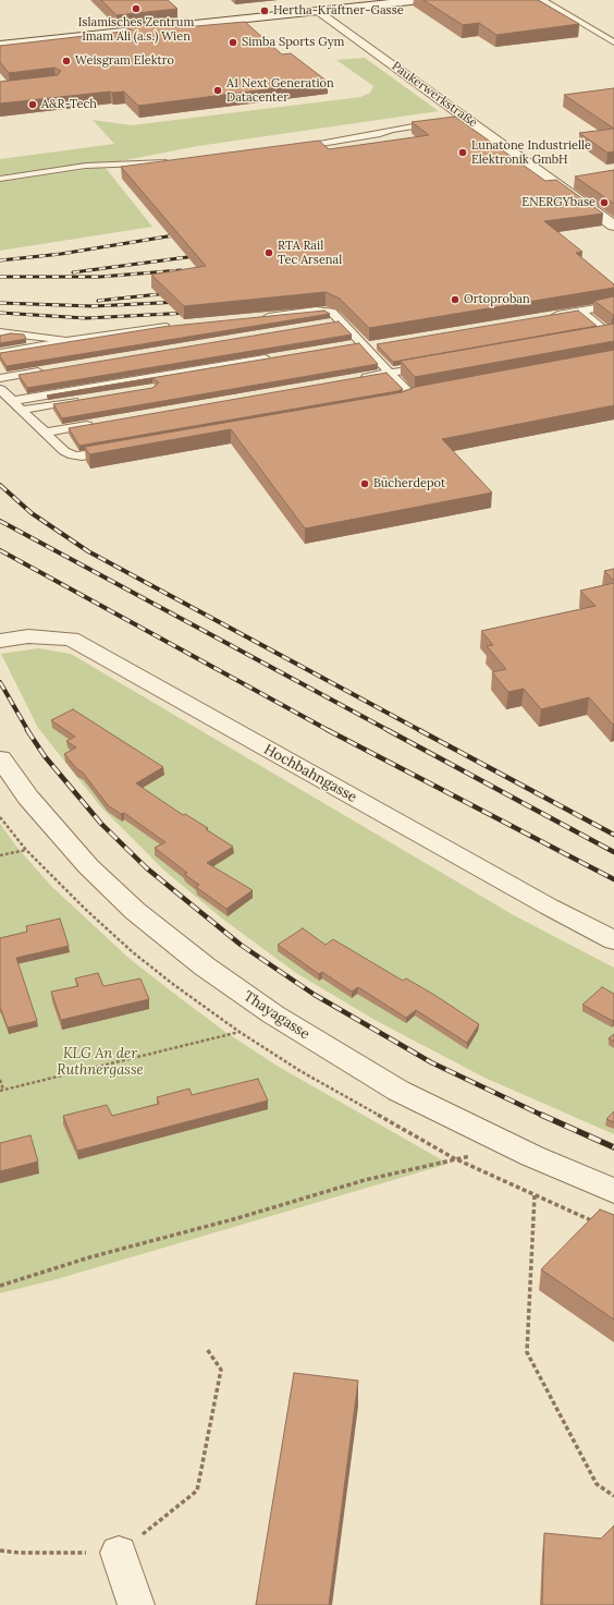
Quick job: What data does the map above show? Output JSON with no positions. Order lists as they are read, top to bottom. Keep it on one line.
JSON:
{"streets":{"street":["Paukerwerkstraße","Hochbahngasse","Thayagasse"]},"parks":["KLG An der Ruthnergasse"],"places":["Islamisches Zentrum Imam Ali (a.s.) Wien","Hertha-Kräftner-Gasse","Simba Sports Gym","Weisgram Elektro","A1 Next Generation Datacenter","A&R-Tech","Lunatone Industrielle Elektronik GmbH","ENERGYbase","RTA Rail Tec Arsenal","Ortoproban","Bücherdepot"]}
